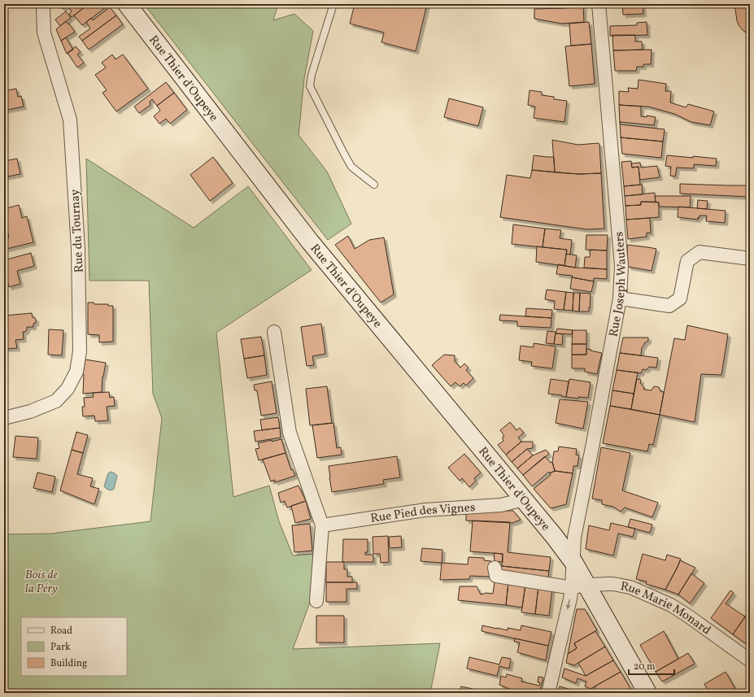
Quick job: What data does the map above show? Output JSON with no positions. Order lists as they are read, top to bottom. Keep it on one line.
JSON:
{"streets":{"main road":["Rue Thier d'Oupeye"],"street":["Rue du Tournay","Rue Joseph Wauters","Rue Pied des Vignes","Rue Marie Monard"]},"crossings":[["Rue Thier d'Oupeye","Rue Joseph Wauters"],["Rue Thier d'Oupeye","Rue Pied des Vignes"],["Rue Thier d'Oupeye","Rue Marie Monard"]],"parks":["Bois de la Péry"],"legend":["Road","Park","Building"],"scale_bar":"20 m"}
